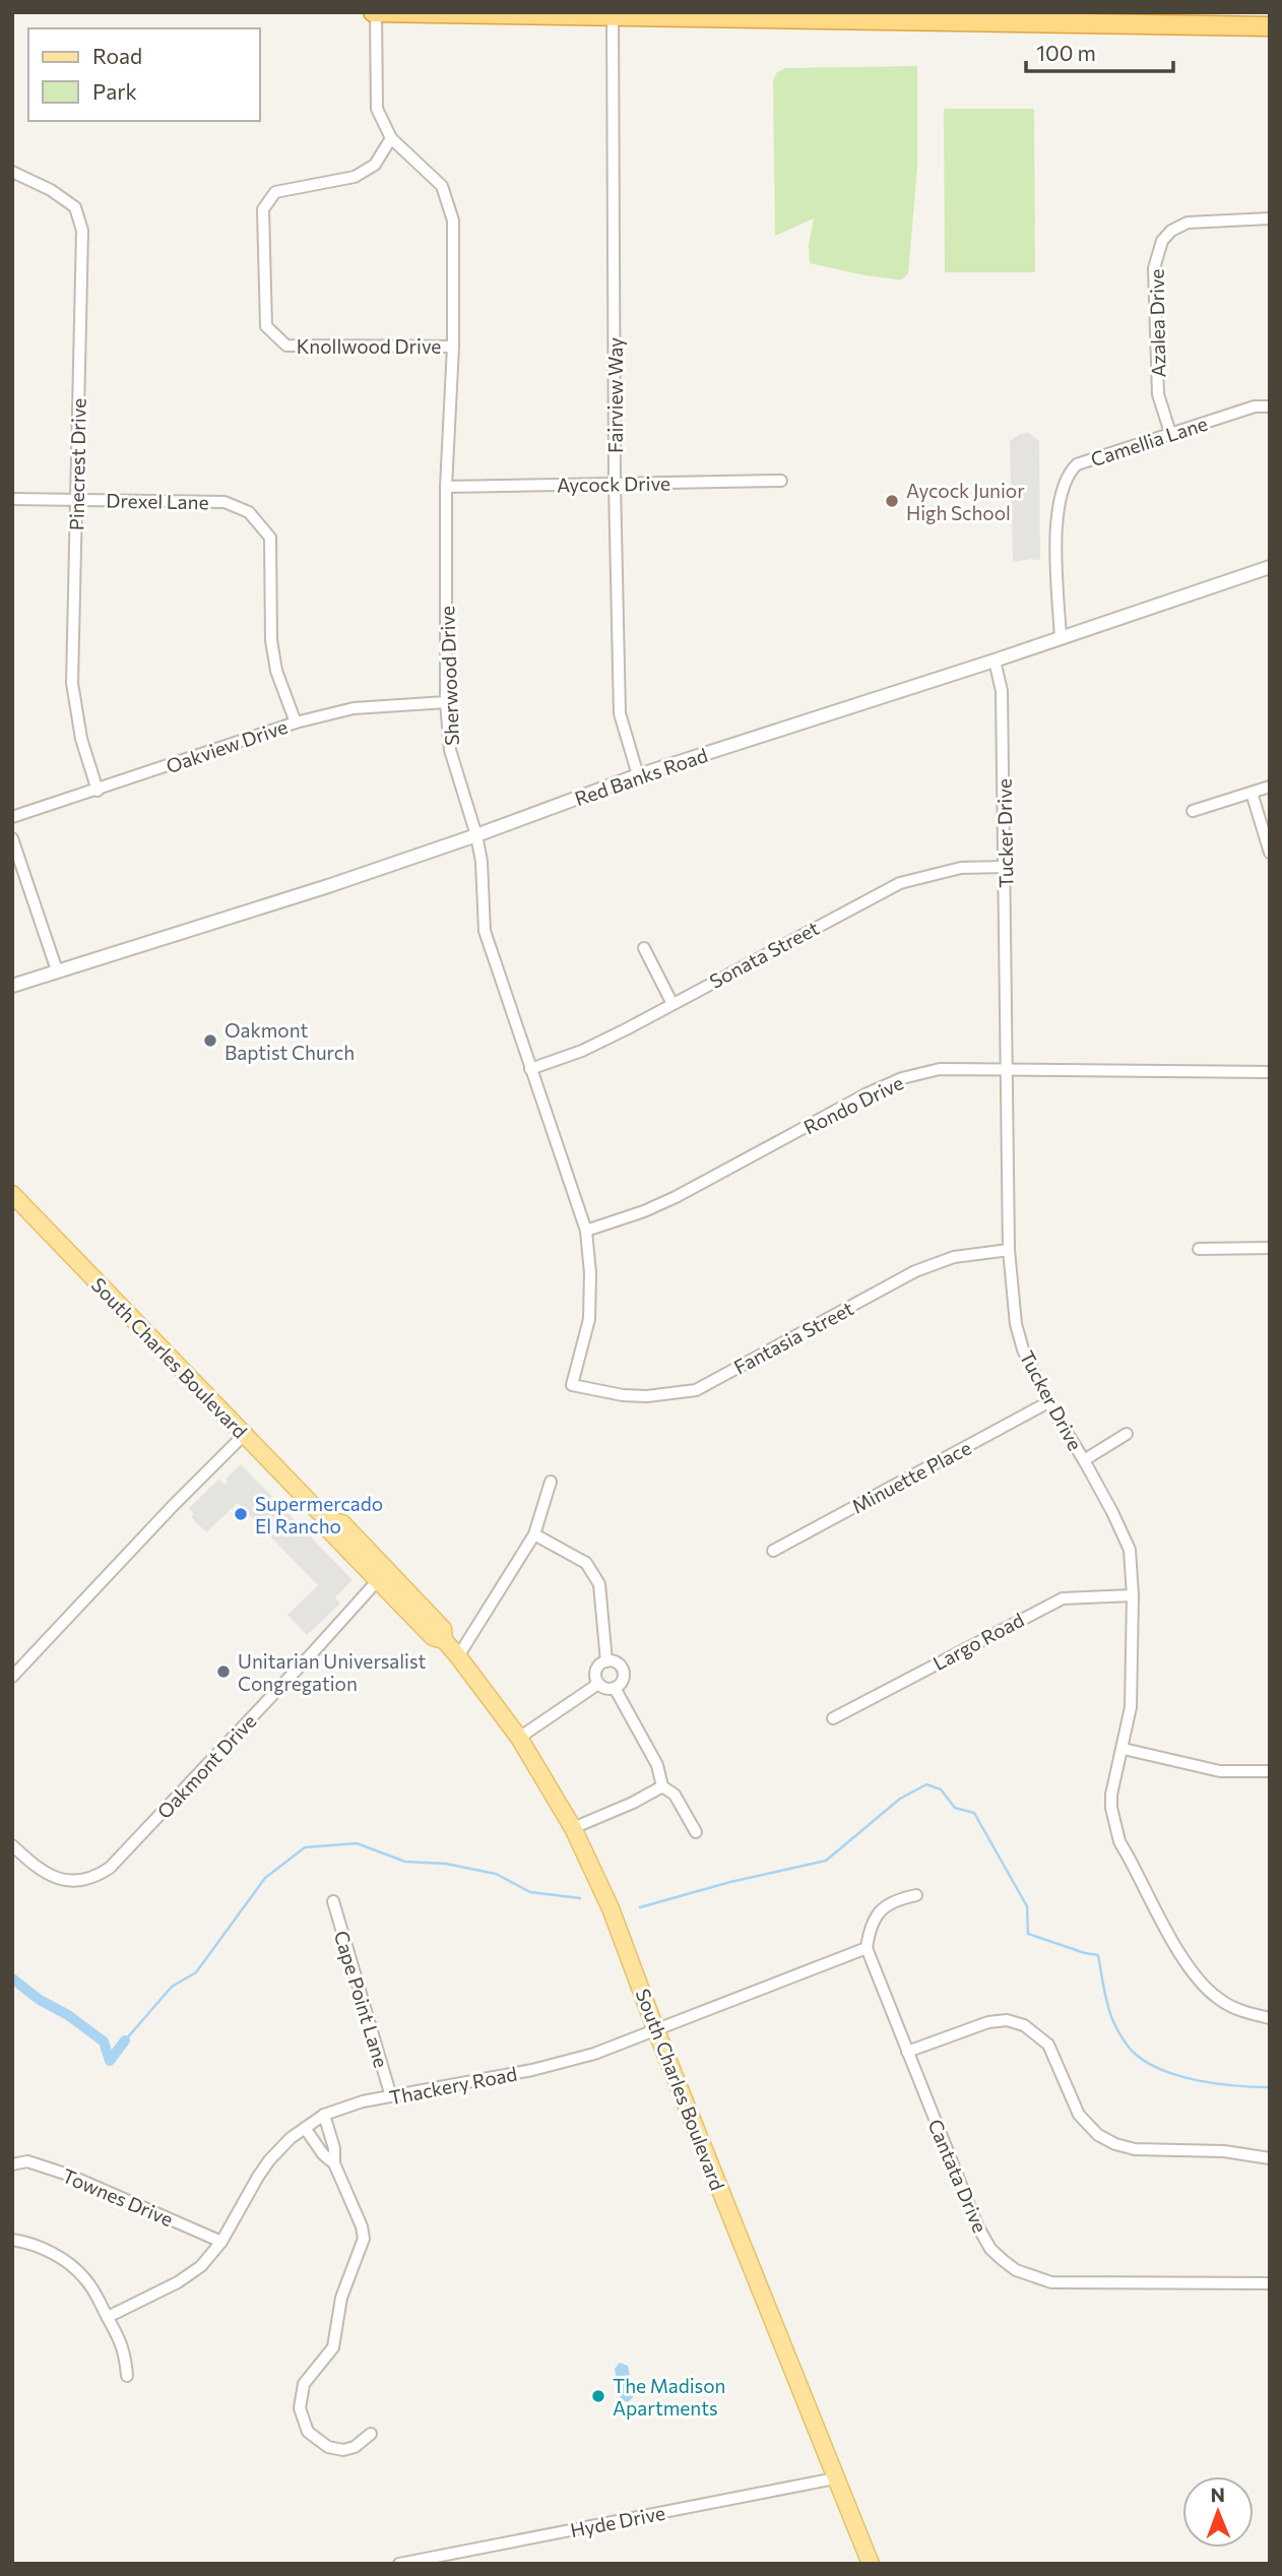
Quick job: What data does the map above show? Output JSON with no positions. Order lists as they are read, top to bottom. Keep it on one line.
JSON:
{"streets":{"main road":["South Charles Boulevard"],"street":["Azalea Drive","Knollwood Drive","Fairview Way","Camellia Lane","Pinecrest Drive","Aycock Drive","Drexel Lane","Sherwood Drive","Oakview Drive","Red Banks Road","Tucker Drive","Sonata Street","Rondo Drive","Fantasia Street","Minuette Place","Largo Road","Oakmont Drive","Cape Point Lane","Thackery Road","Cantata Drive","Townes Drive","Hyde Drive"]},"crossings":[["Azalea Drive","Camellia Lane"],["Knollwood Drive","Sherwood Drive"],["Fairview Way","Aycock Drive"],["Fairview Way","Red Banks Road"],["Camellia Lane","Red Banks Road"],["Pinecrest Drive","Drexel Lane"],["Pinecrest Drive","Oakview Drive"],["Aycock Drive","Sherwood Drive"],["Drexel Lane","Oakview Drive"],["Sherwood Drive","Oakview Drive"],["Sherwood Drive","Red Banks Road"],["Sherwood Drive","Sonata Street"],["Sherwood Drive","Rondo Drive"],["Sherwood Drive","Fantasia Street"],["Red Banks Road","Tucker Drive"],["Tucker Drive","Sonata Street"],["Tucker Drive","Rondo Drive"],["Tucker Drive","Fantasia Street"],["Tucker Drive","Minuette Place"],["Tucker Drive","Largo Road"],["South Charles Boulevard","Oakmont Drive"],["South Charles Boulevard","Thackery Road"],["South Charles Boulevard","Hyde Drive"],["Cape Point Lane","Thackery Road"],["Thackery Road","Cantata Drive"],["Thackery Road","Townes Drive"]],"places":["Aycock Junior High School","Oakmont Baptist Church","Supermercado El Rancho","Unitarian Universalist Congregation","The Madison Apartments"],"legend":["Road","Park"],"scale_bar":"100 m","north":"top"}
